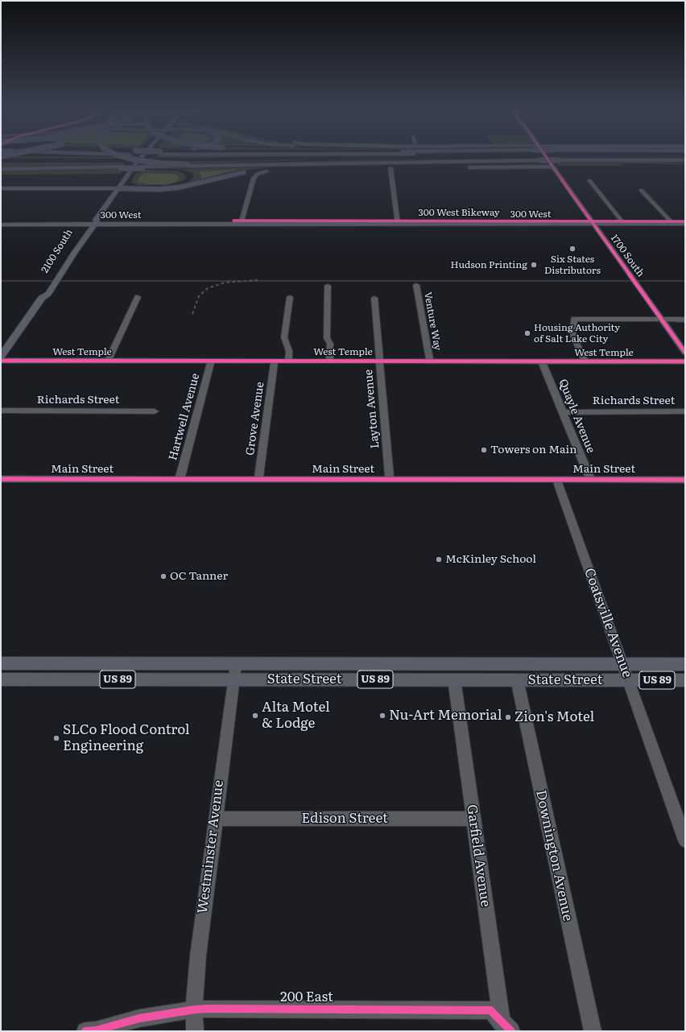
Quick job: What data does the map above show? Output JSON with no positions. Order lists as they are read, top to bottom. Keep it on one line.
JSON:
{"streets":{"main road":["300 West","2100 South","US 89","State Street"],"street":["1700 South","Venture Way","West Temple","Richards Street","Layton Avenue","Quayle Avenue","Hartwell Avenue","Grove Avenue","Main Street","Coatsville Avenue","Edison Street","Westminster Avenue","Garfield Avenue","Downington Avenue","200 East"],"cycle path":["300 West Bikeway"]},"crossings":[["300 West","2100 South"],["300 West","1700 South"],["Venture Way","West Temple"],["West Temple","Layton Avenue"],["West Temple","Quayle Avenue"],["West Temple","Hartwell Avenue"],["West Temple","Grove Avenue"],["Richards Street","Quayle Avenue"],["Layton Avenue","Main Street"],["Quayle Avenue","Main Street"],["Hartwell Avenue","Main Street"],["Grove Avenue","Main Street"],["Main Street","Coatsville Avenue"],["Coatsville Avenue","State Street"],["State Street","Westminster Avenue"],["State Street","Garfield Avenue"],["State Street","Downington Avenue"],["Edison Street","Westminster Avenue"],["Edison Street","Garfield Avenue"],["Westminster Avenue","200 East"],["Garfield Avenue","200 East"]],"places":["Six States Distributors","Hudson Printing","Housing Authority of Salt Lake City","Towers on Main","McKinley School","OC Tanner","Alta Motel & Lodge","Nu-Art Memorial","Zion's Motel","SLCo Flood Control Engineering"]}
